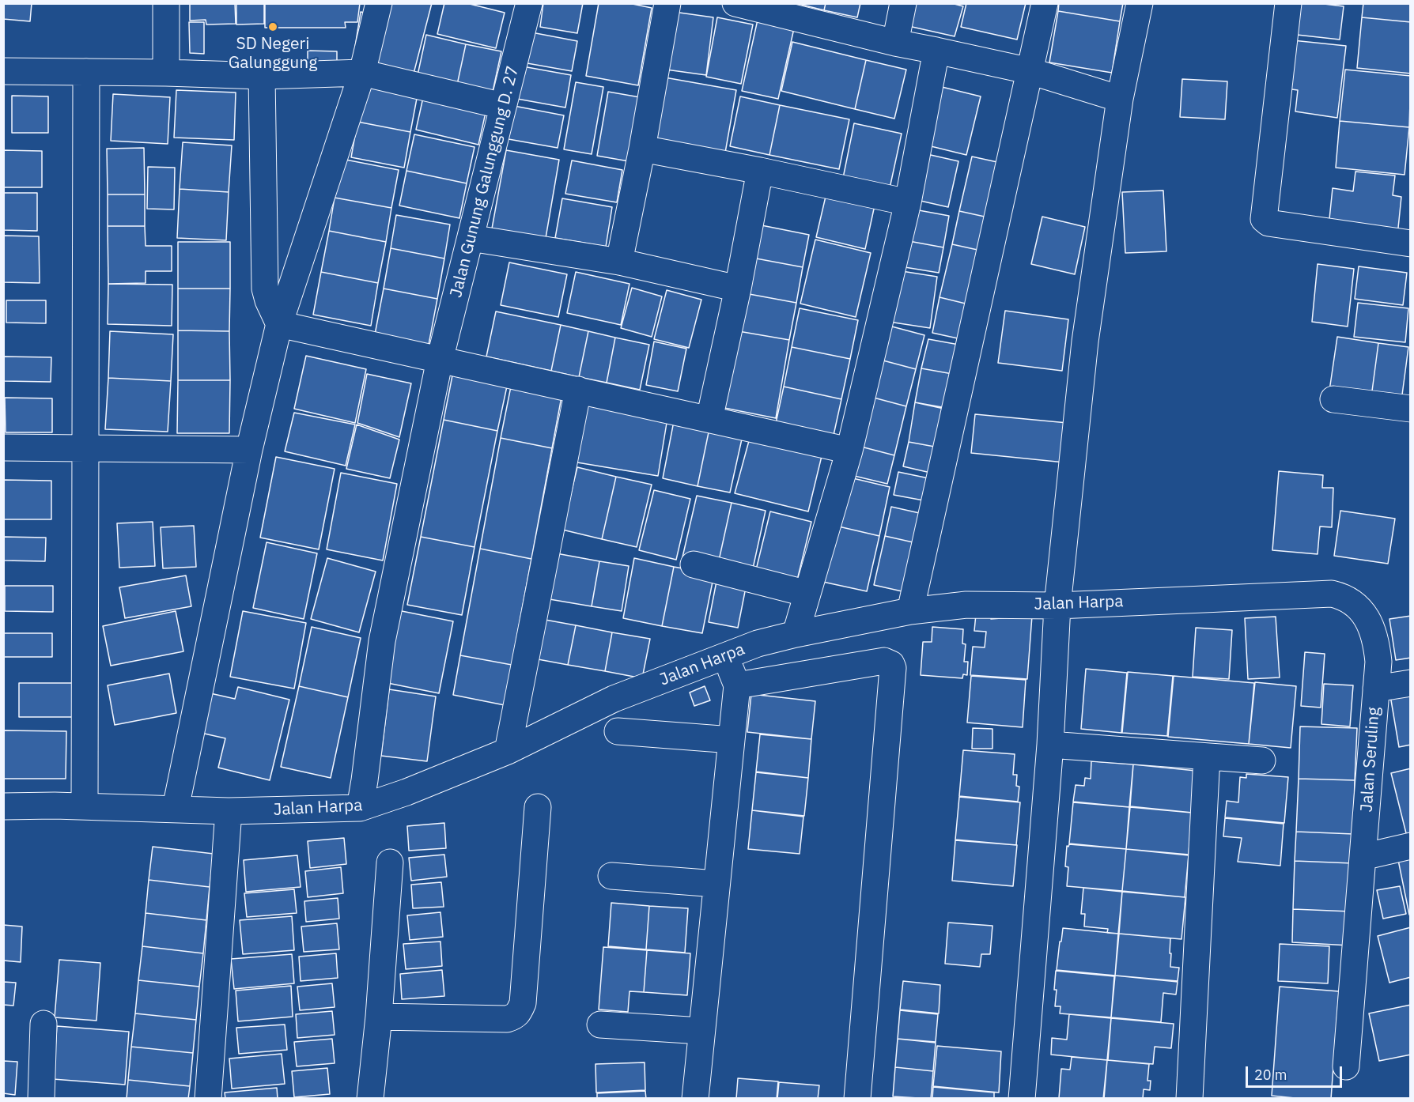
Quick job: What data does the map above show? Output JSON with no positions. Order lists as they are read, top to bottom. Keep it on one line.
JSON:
{"streets":{"street":["Jalan Gunung Galunggung D. 27","Jalan Harpa","Jalan Seruling"]},"crossings":[["Jalan Gunung Galunggung D. 27","Jalan Harpa"],["Jalan Harpa","Jalan Seruling"]],"places":["SD Negeri Galunggung"],"scale_bar":"20 m"}
